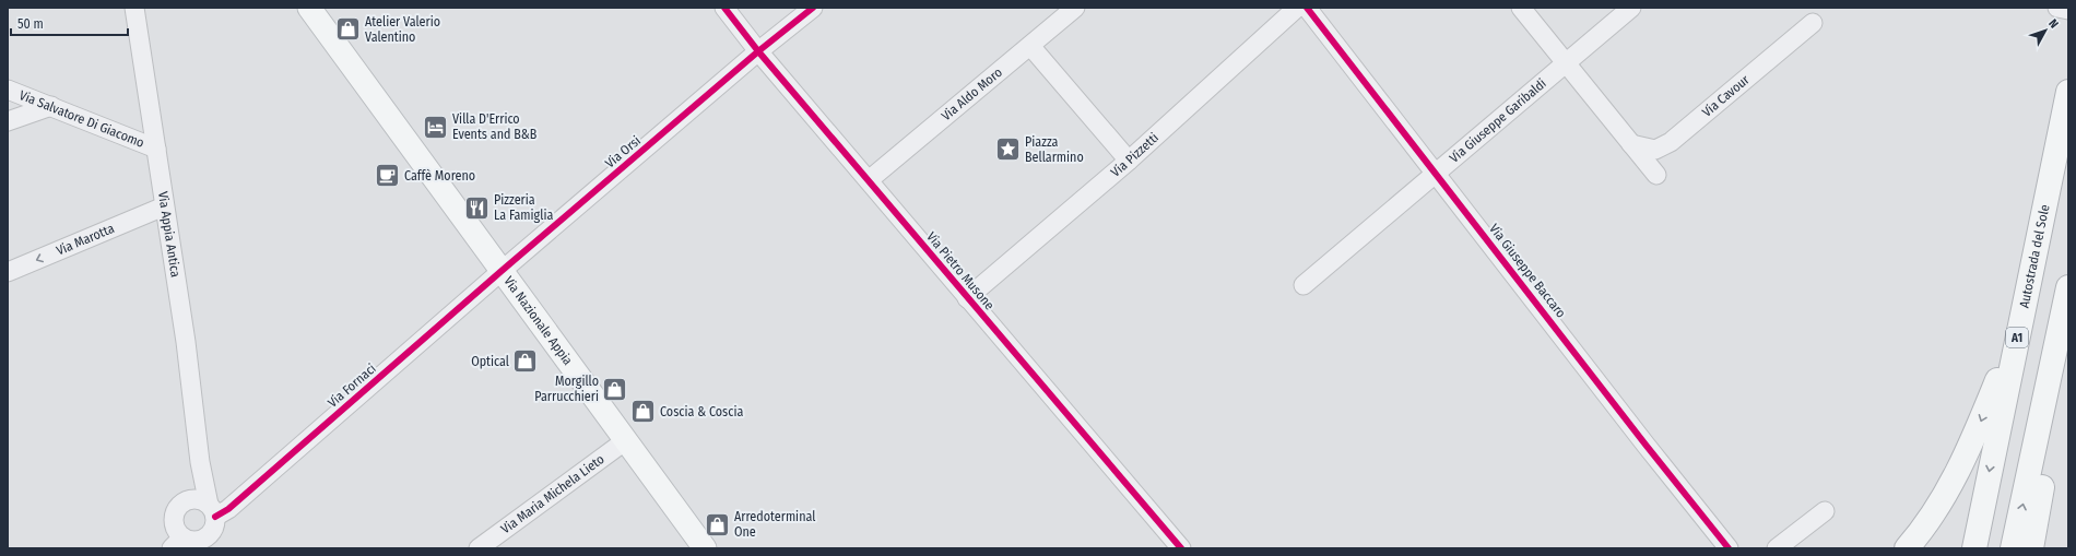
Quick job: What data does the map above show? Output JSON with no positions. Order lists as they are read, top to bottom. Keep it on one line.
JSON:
{"streets":{"highway":["Autostrada del Sole","A1"],"main road":["Via Nazionale Appia"],"street":["Via Aldo Moro","Via Cavour","Via Salvatore Di Giacomo","Via Giuseppe Garibaldi","Via Orsi","Via Pizzetti","Via Appia Antica","Via Marotta","Via Pietro Musone","Via Giuseppe Baccaro","Via Fornaci","Via Maria Michela Lieto"]},"crossings":[["Via Aldo Moro","Via Pietro Musone"],["Via Salvatore Di Giacomo","Via Appia Antica"],["Via Giuseppe Garibaldi","Via Giuseppe Baccaro"],["Via Orsi","Via Pietro Musone"],["Via Orsi","Via Nazionale Appia"],["Via Orsi","Via Fornaci"],["Via Pizzetti","Via Pietro Musone"],["Via Appia Antica","Via Marotta"],["Via Appia Antica","Via Fornaci"],["Via Nazionale Appia","Via Fornaci"],["Via Nazionale Appia","Via Maria Michela Lieto"]],"one_way":["Via Marotta"],"places":{"shop":["Atelier Valerio Valentino","Optical","Morgillo Parrucchieri","Coscia & Coscia","Arredoterminal One"],"hotel":["Villa D'Errico Events and B&B"],"place":["Piazza Bellarmino"],"cafe":["Caffè Moreno"],"restaurant":["Pizzeria La Famiglia"]},"scale_bar":"50 m","north":"top right"}
